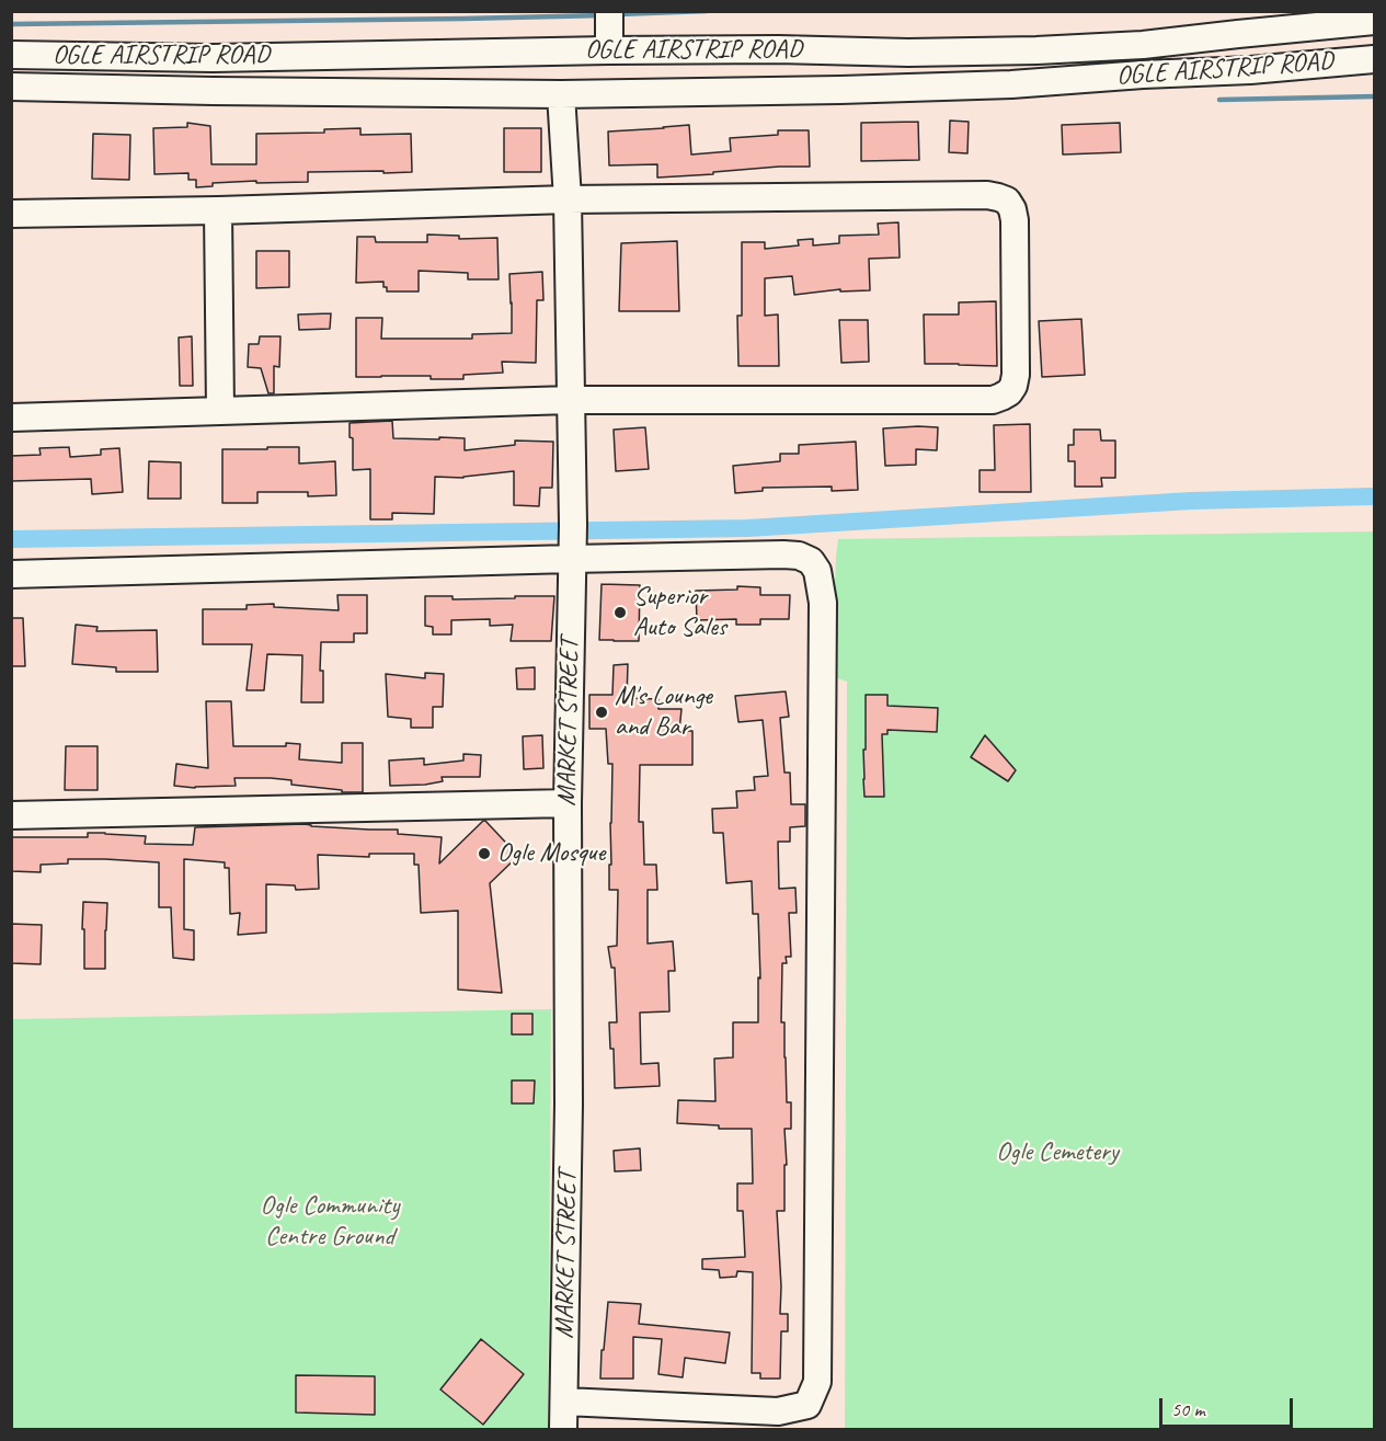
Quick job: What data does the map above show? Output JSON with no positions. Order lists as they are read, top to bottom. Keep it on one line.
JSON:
{"streets":{"street":["OGLE AIRSTRIP ROAD","MARKET STREET"]},"crossings":[["OGLE AIRSTRIP ROAD","MARKET STREET"]],"parks":["Ogle Cemetery","Ogle Community Centre Ground"],"places":["Superior Auto Sales","M's Lounge and Bar","Ogle Mosque"],"scale_bar":"50 m"}
